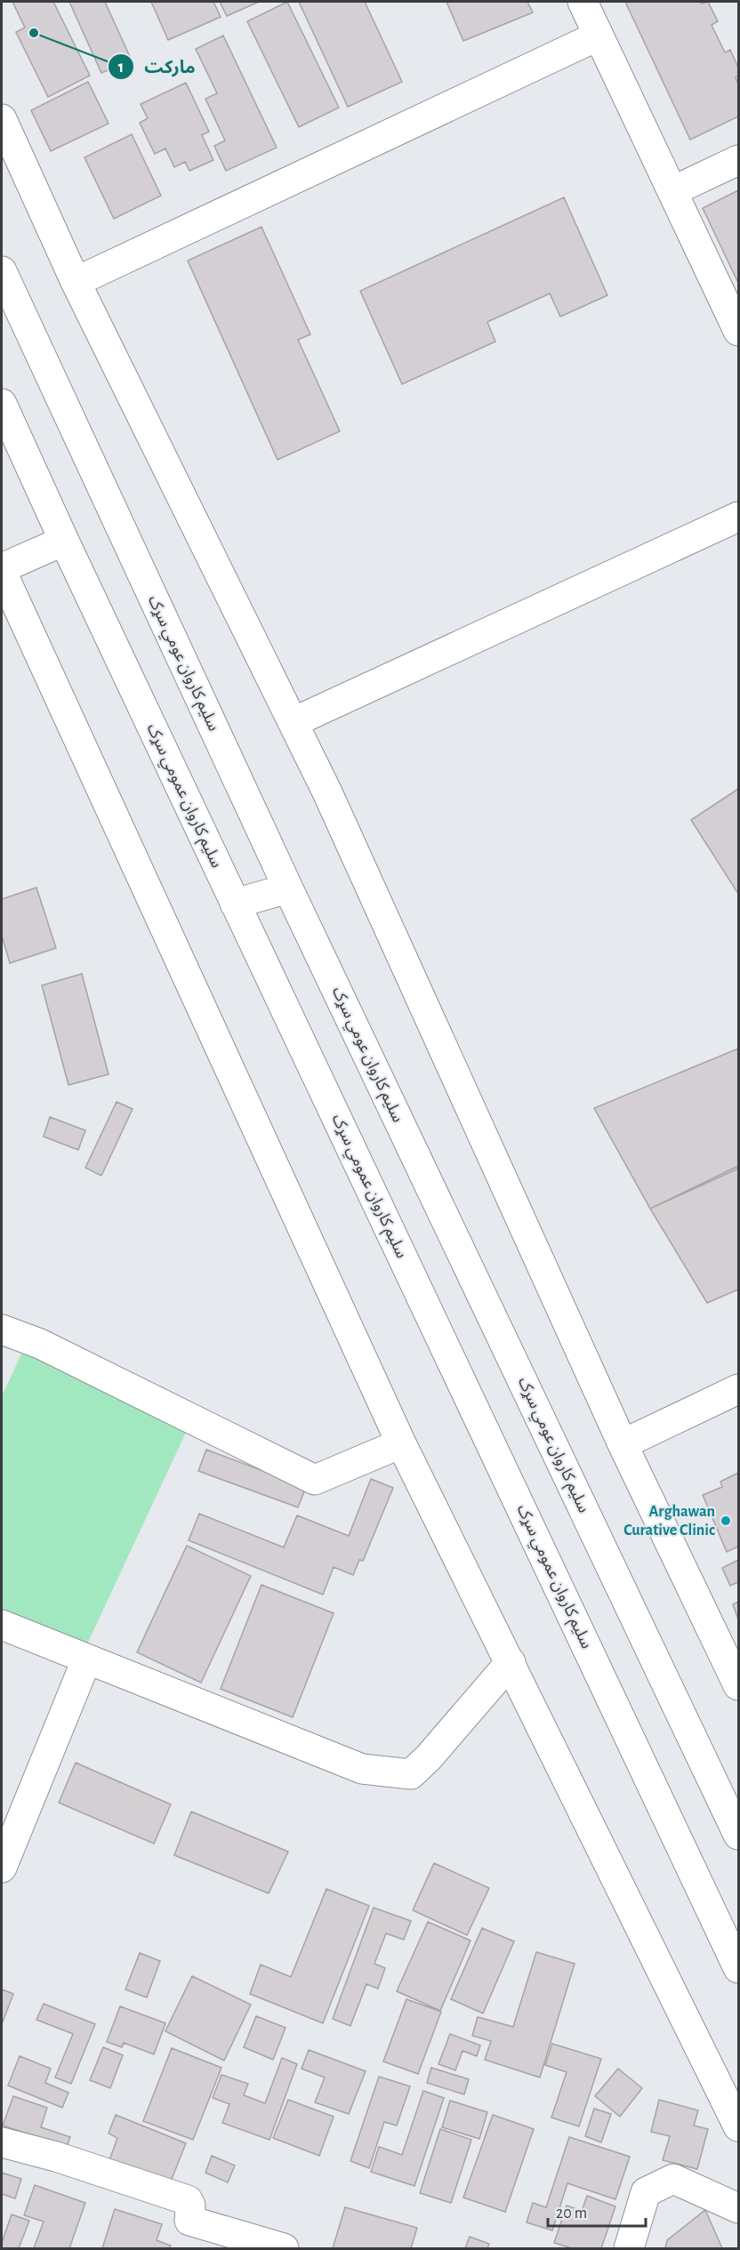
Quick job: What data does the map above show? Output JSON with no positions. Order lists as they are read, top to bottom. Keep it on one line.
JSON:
{"streets":{"street":["سلیم کاروان عومي سړک","سلیم کاروان عمومي سړک"]},"places":["مارکت","Arghawan Curative Clinic"],"scale_bar":"20 m"}
